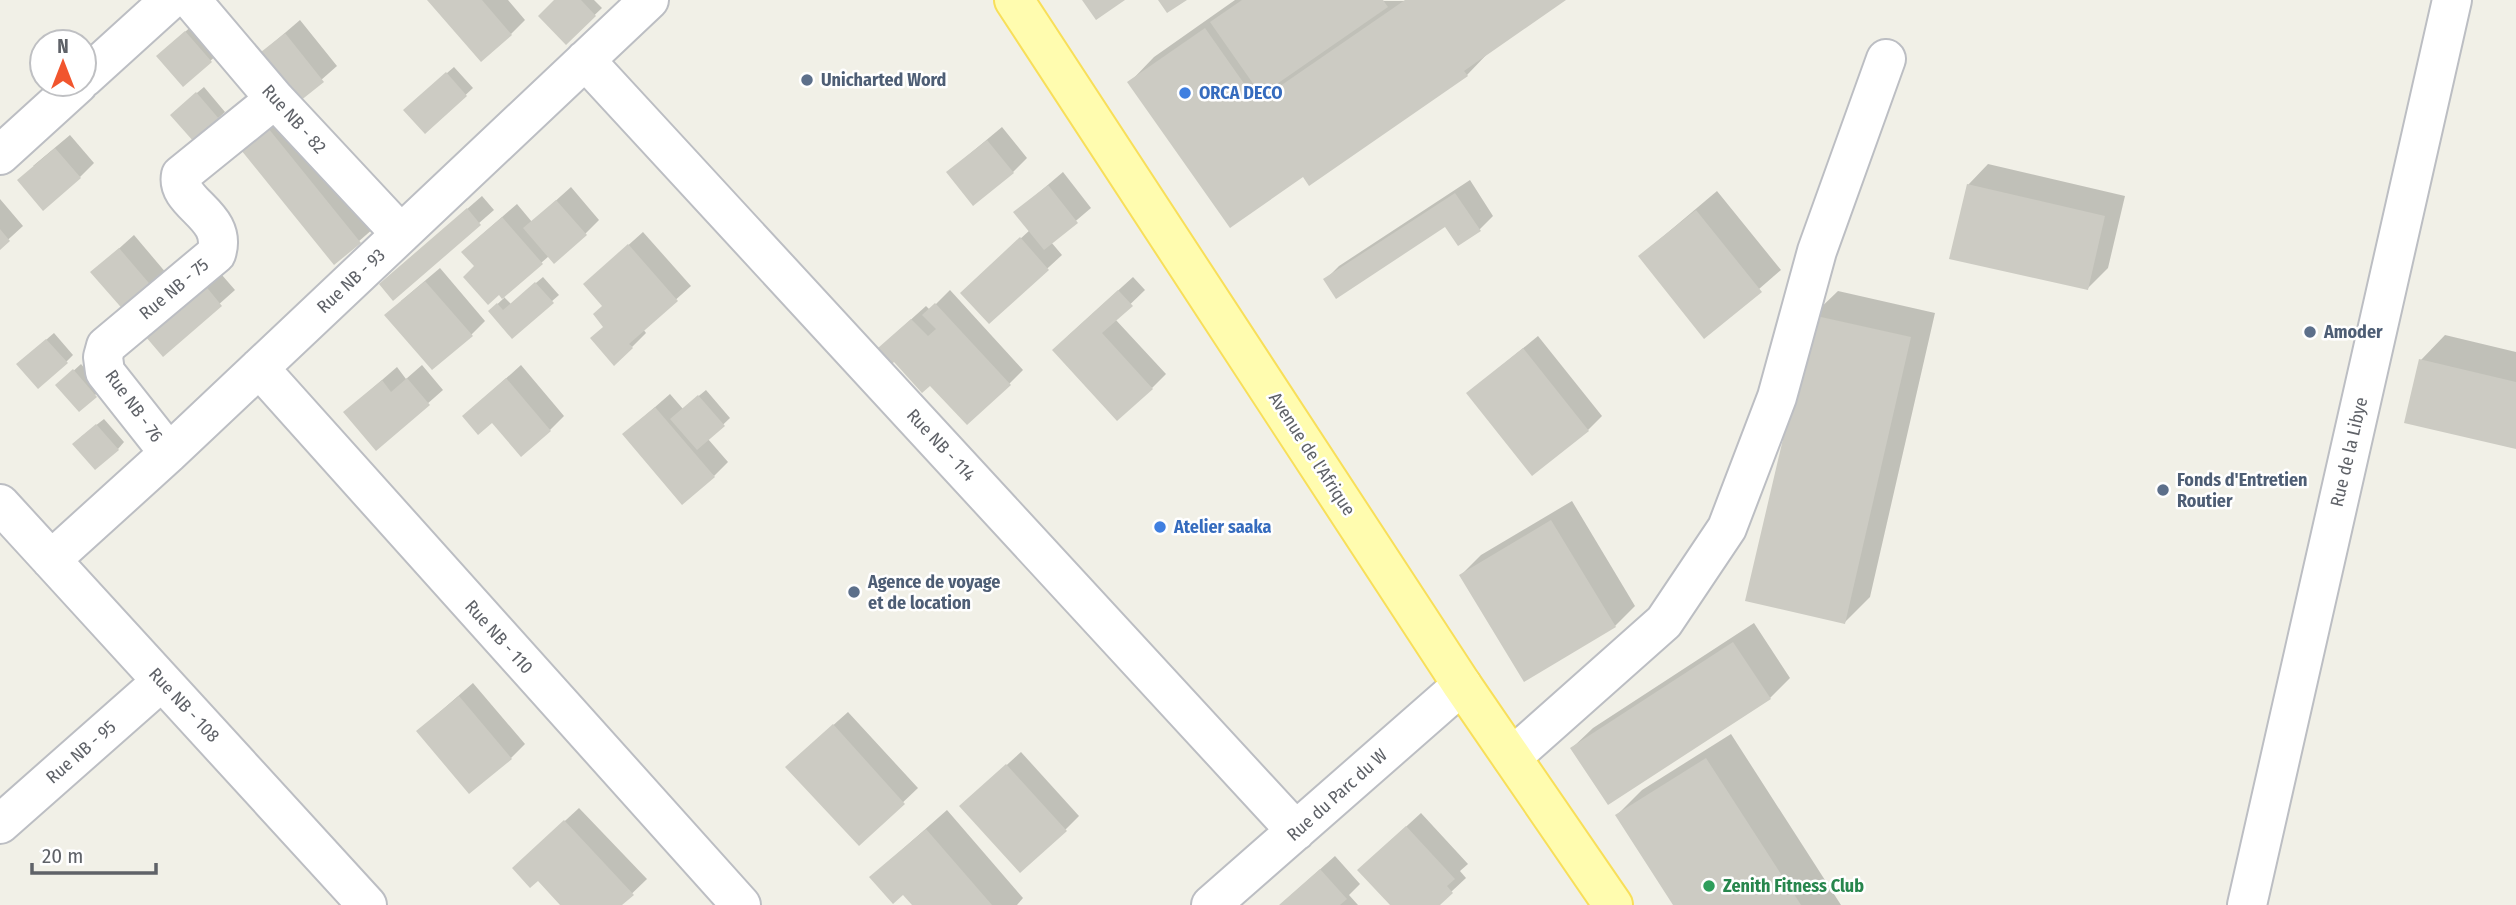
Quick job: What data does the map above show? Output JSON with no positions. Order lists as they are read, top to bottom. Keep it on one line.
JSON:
{"streets":{"main road":["Avenue de l'Afrique"],"street":["Rue NB - 82","Rue NB - 93","Rue NB - 75","Rue NB - 76","Rue NB - 114","Rue de la Libye","Rue NB - 110","Rue NB - 108","Rue NB - 95","Rue du Parc du W"]},"crossings":[["Rue NB - 82","Rue NB - 93"],["Rue NB - 82","Rue NB - 75"],["Rue NB - 93","Rue NB - 76"],["Rue NB - 93","Rue NB - 114"],["Rue NB - 93","Rue NB - 110"],["Rue NB - 93","Rue NB - 108"],["Rue NB - 75","Rue NB - 76"],["Rue NB - 114","Rue du Parc du W"],["Avenue de l'Afrique","Rue du Parc du W"],["Rue NB - 108","Rue NB - 95"]],"places":["Unicharted Word","ORCA DECO","Amoder","Fonds d'Entretien Routier","Atelier saaka","Agence de voyage et de location","Zenith Fitness Club"],"scale_bar":"20 m","north":"top"}
